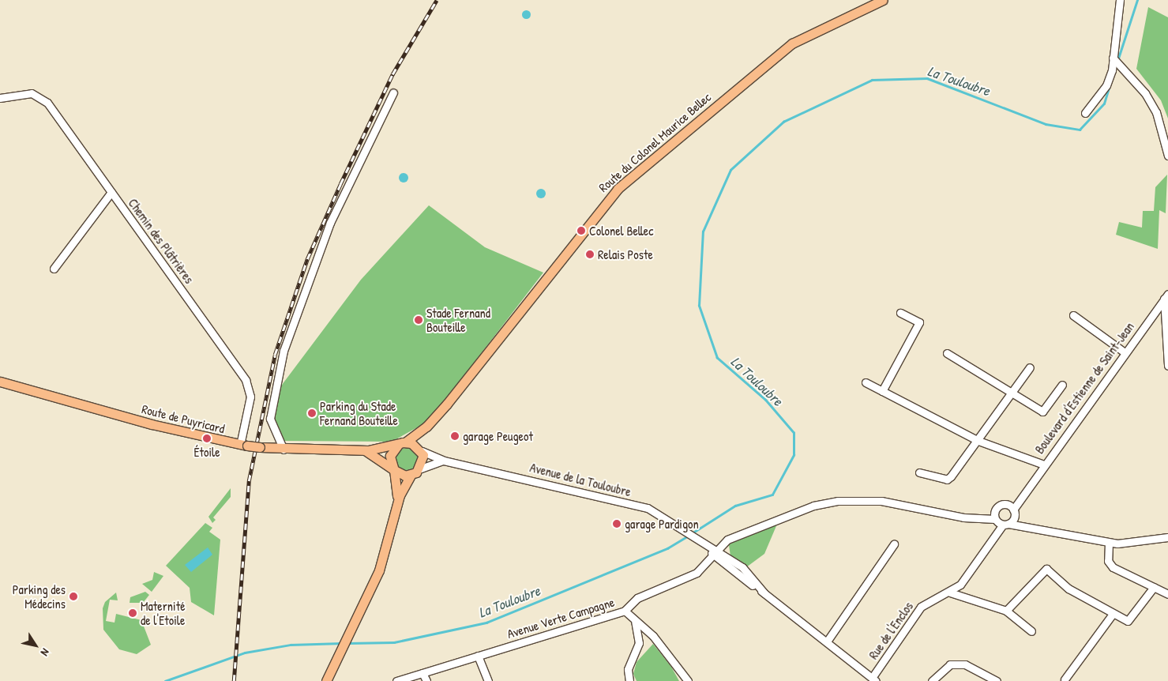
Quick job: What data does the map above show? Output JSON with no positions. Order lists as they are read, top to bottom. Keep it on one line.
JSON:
{"streets":{"main road":["Route du Colonel Maurice Bellec","Route de Puyricard"],"street":["Chemin des Plâtrières","Boulevard d'Estienne de Saint-Jean","Avenue de la Touloubre","Avenue Verte Campagne","Rue de l'Enclos"]},"crossings":[["Route du Colonel Maurice Bellec","Route de Puyricard"],["Route du Colonel Maurice Bellec","Avenue de la Touloubre"],["Chemin des Plâtrières","Route de Puyricard"],["Boulevard d'Estienne de Saint-Jean","Avenue Verte Campagne"],["Boulevard d'Estienne de Saint-Jean","Rue de l'Enclos"],["Route de Puyricard","Avenue de la Touloubre"],["Avenue de la Touloubre","Avenue Verte Campagne"],["Avenue de la Touloubre","Rue de l'Enclos"]],"water":["La Touloubre"],"places":["Colonel Bellec","Relais Poste","Stade Fernand Bouteille","Parking du Stade Fernand Bouteille","garage Peugeot","Étoile","garage Pardigon","Parking des Médecins","Maternité de l'Etoile"],"north":"bottom right"}
